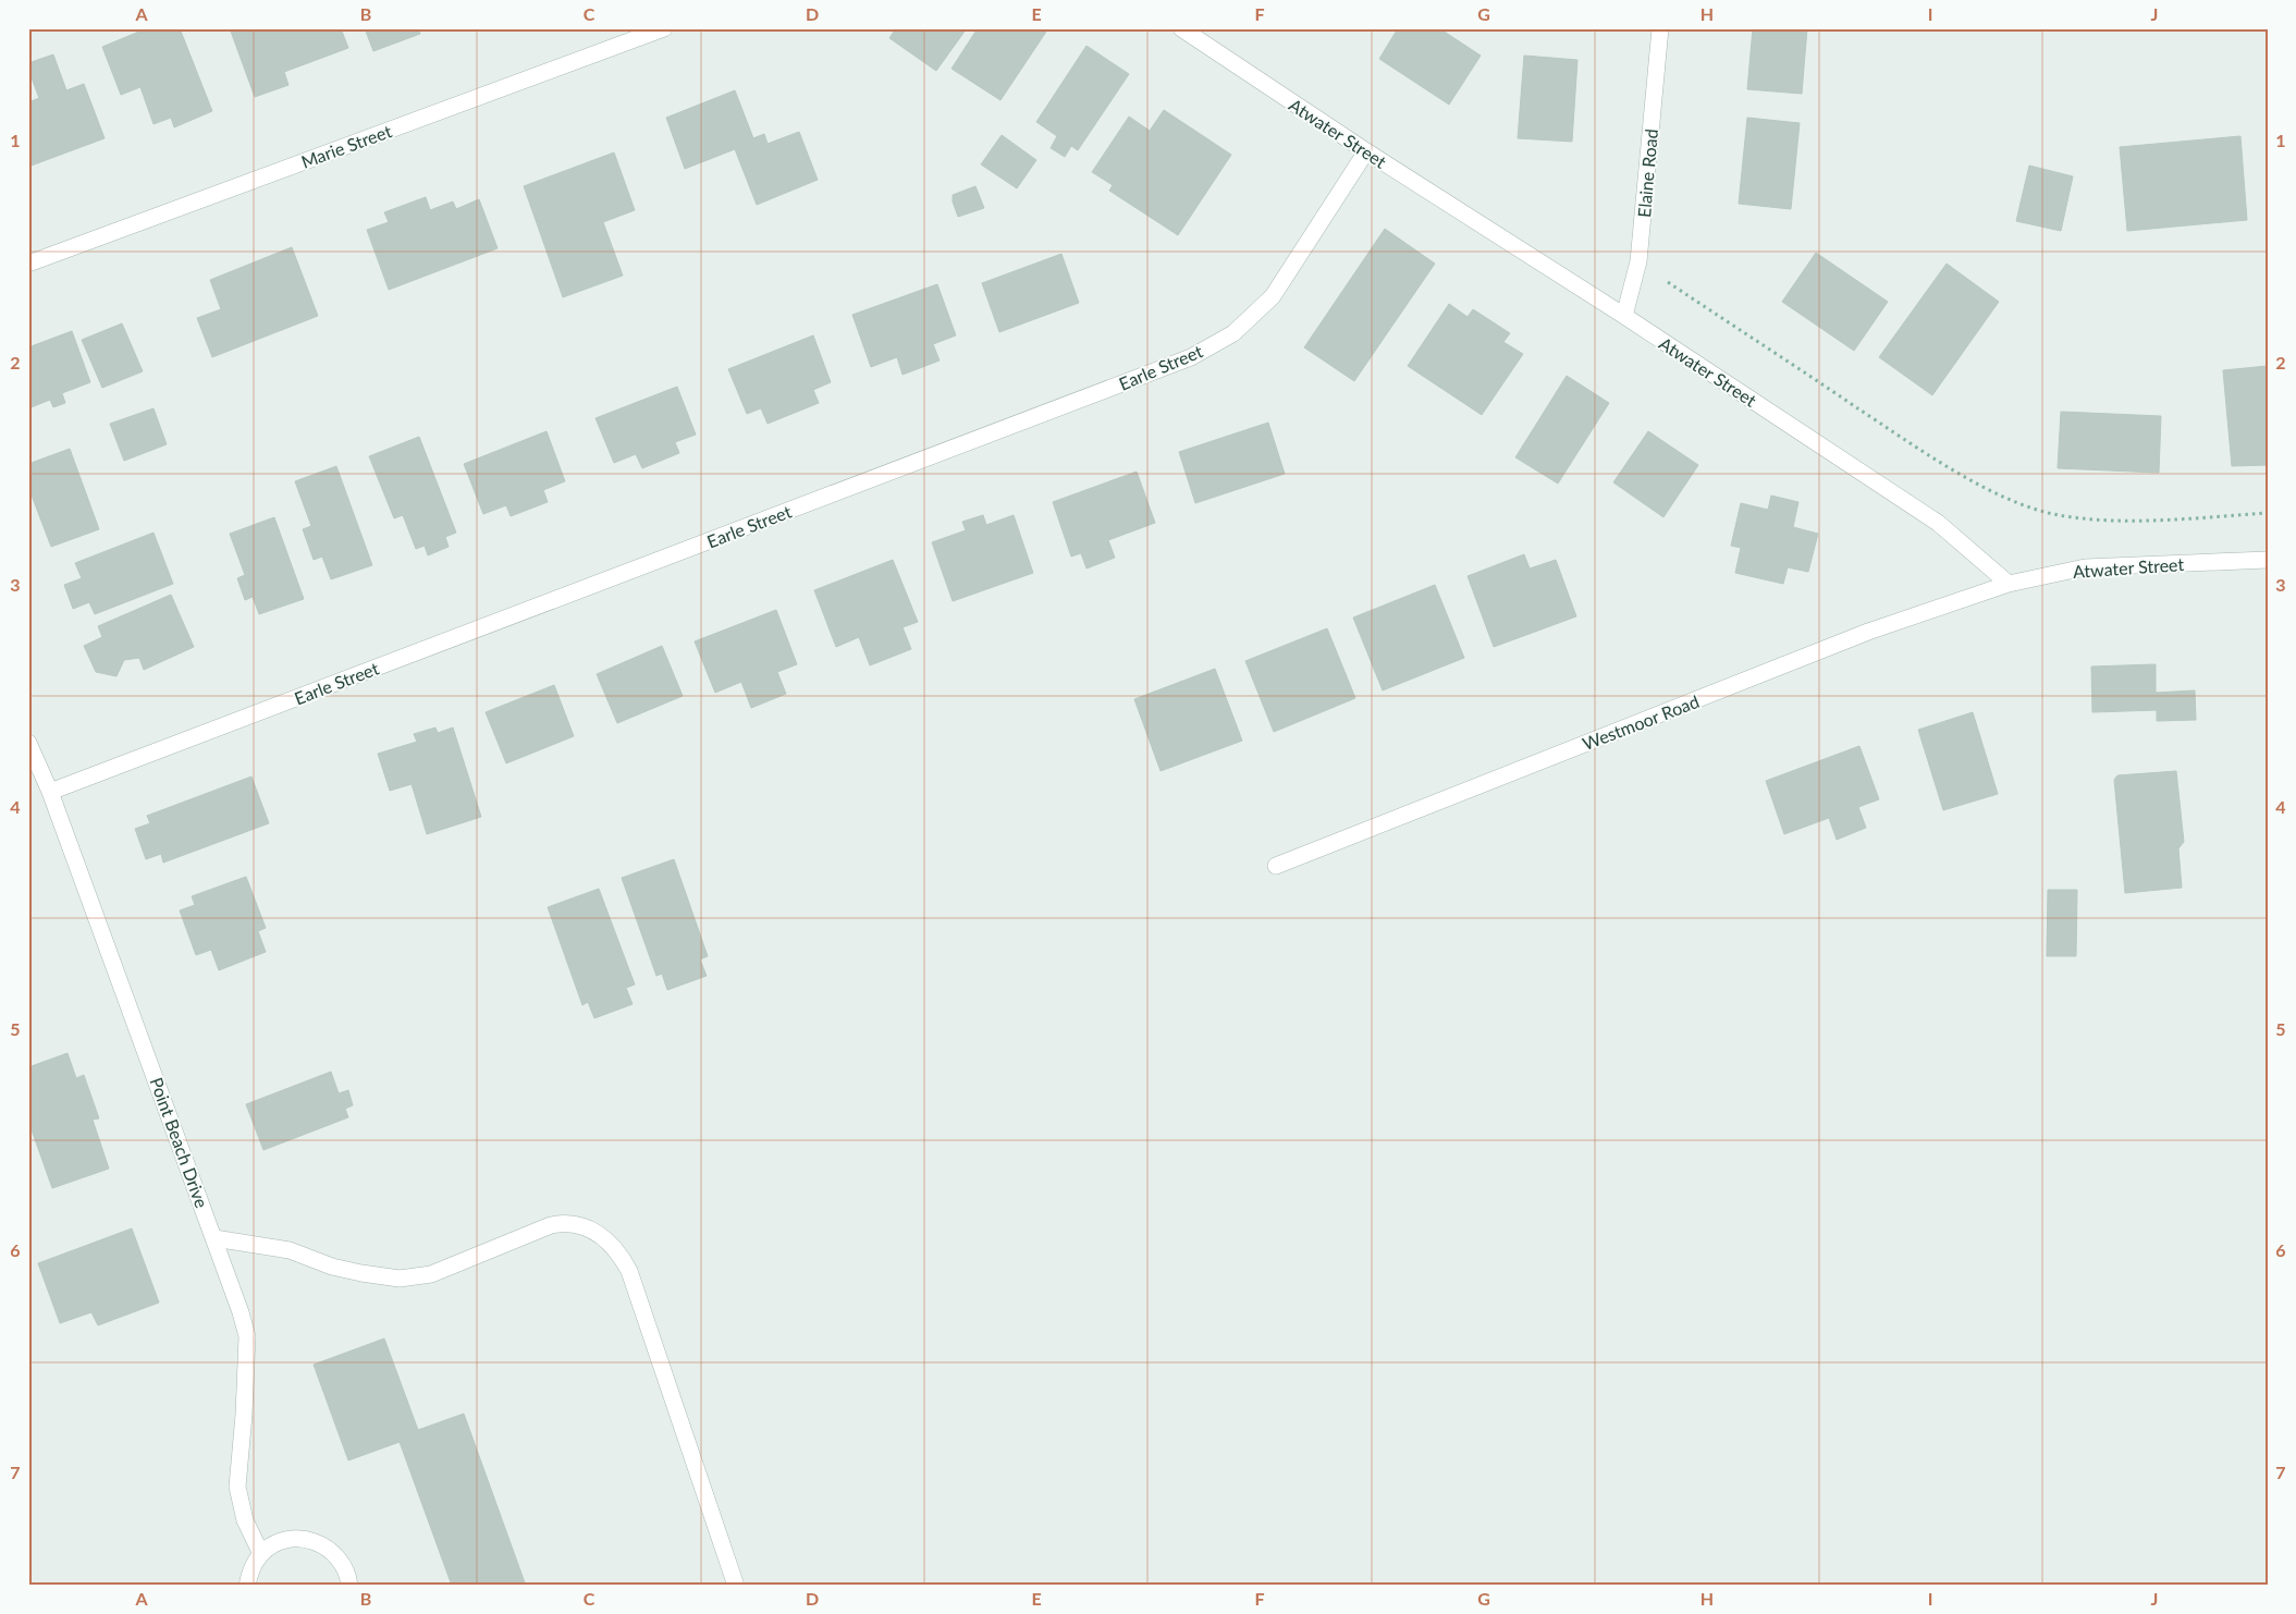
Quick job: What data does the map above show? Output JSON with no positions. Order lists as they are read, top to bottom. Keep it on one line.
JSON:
{"streets":{"street":["Atwater Street","Marie Street","Elaine Road","Earle Street","Westmoor Road","Point Beach Drive"]},"crossings":[["Atwater Street","Elaine Road"],["Atwater Street","Earle Street"],["Atwater Street","Westmoor Road"],["Earle Street","Point Beach Drive"]],"grid":{"columns":["A","B","C","D","E","F","G","H","I","J"],"rows":["1","2","3","4","5","6","7"]}}
